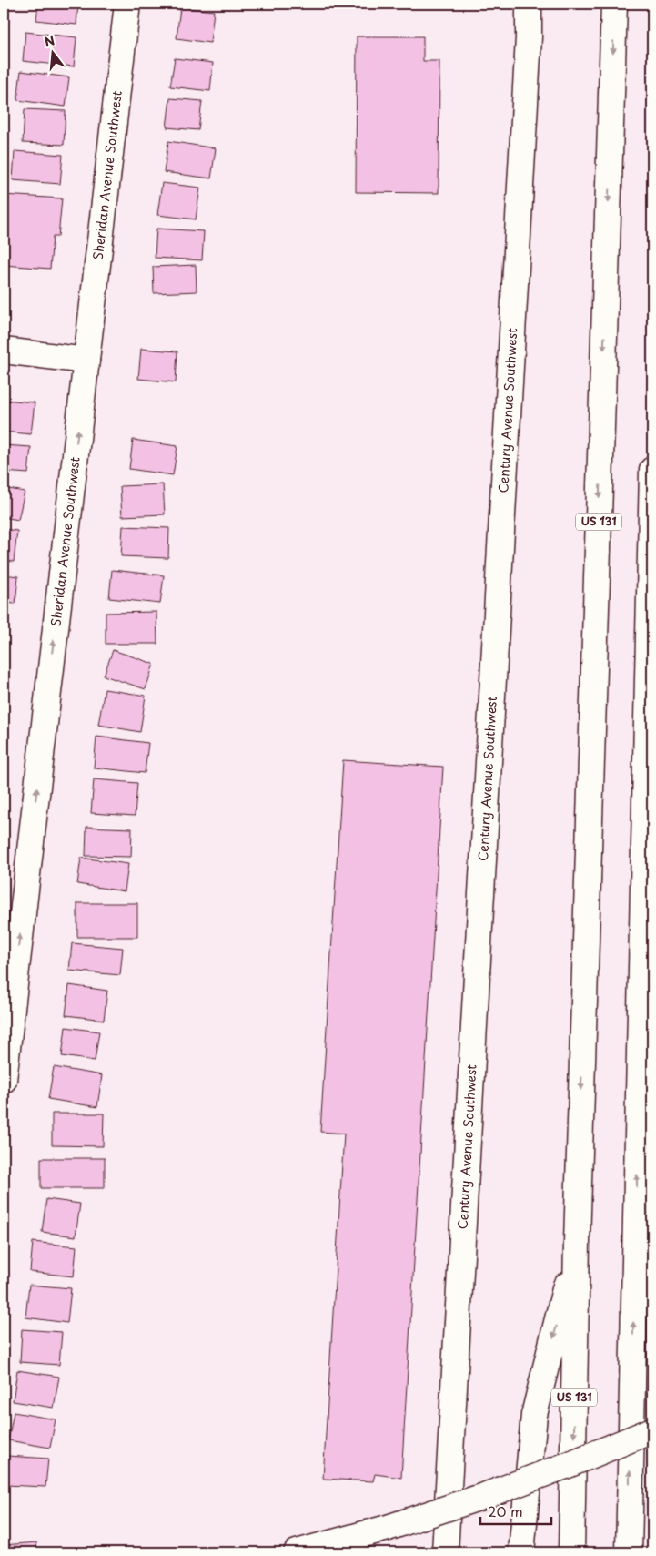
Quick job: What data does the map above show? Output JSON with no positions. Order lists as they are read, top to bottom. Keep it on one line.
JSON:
{"streets":{"main road":["Sheridan Avenue Southwest","Century Avenue Southwest","US 131"]},"one_way":["Sheridan Avenue Southwest"],"scale_bar":"20 m","north":"top"}
